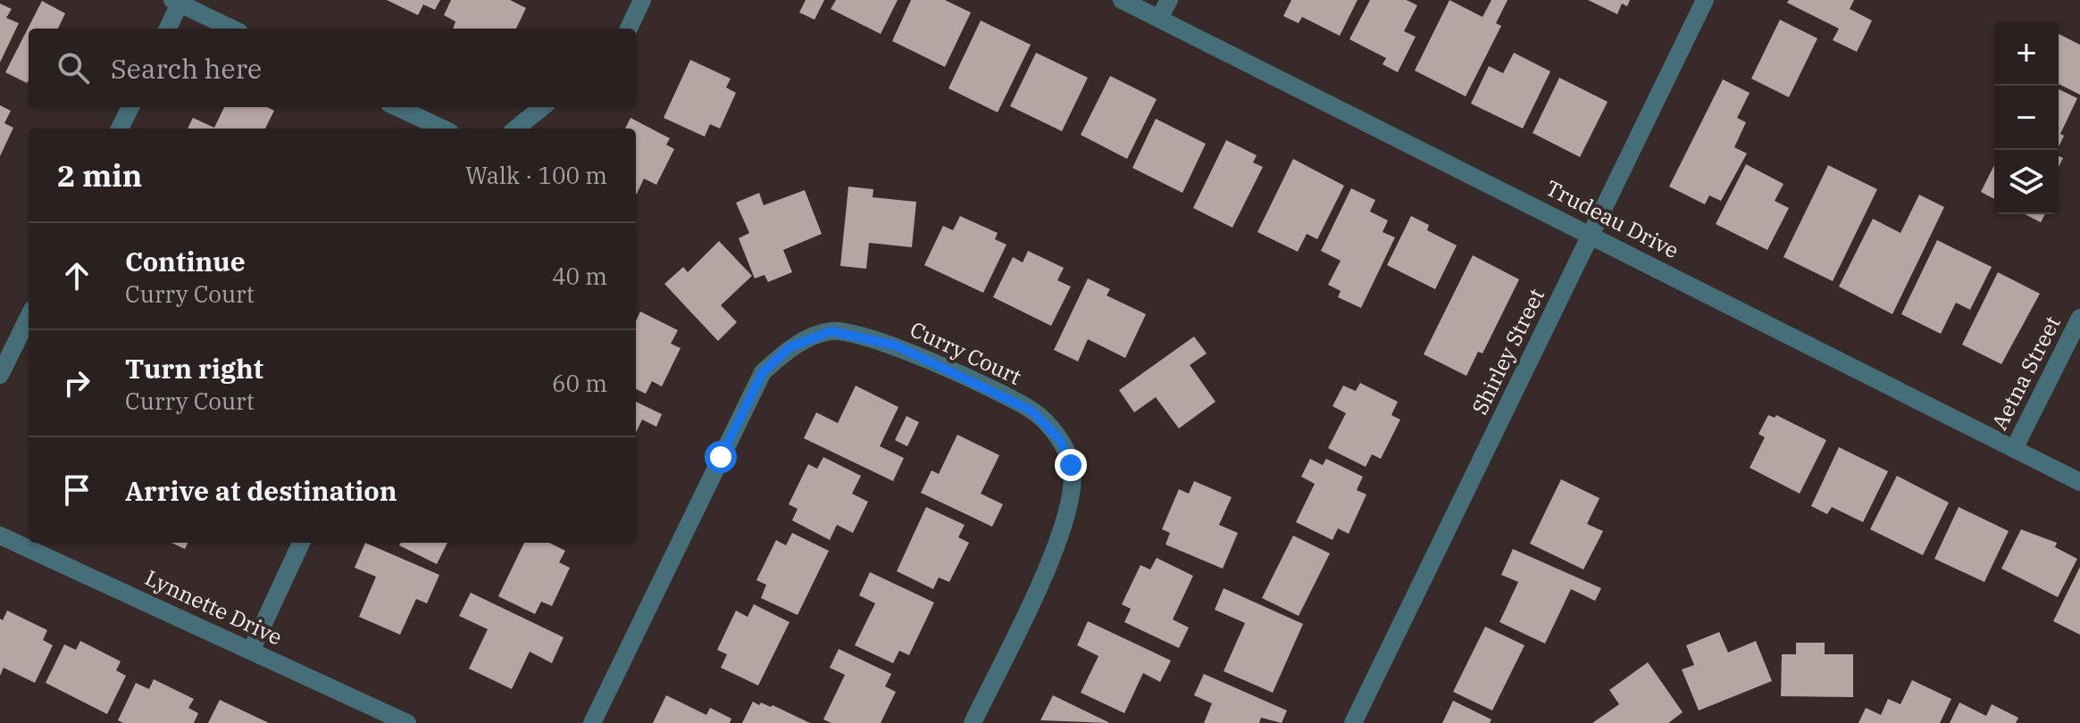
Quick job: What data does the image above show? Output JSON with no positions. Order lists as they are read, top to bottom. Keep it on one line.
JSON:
{"streets":{"street":["Trudeau Drive","Shirley Street","Curry Court","Aetna Street","Lynnette Drive"]},"crossings":[["Trudeau Drive","Shirley Street"],["Trudeau Drive","Aetna Street"]],"page":{"map_buttons":["+","−"],"search":"Search here","heading":["2 min","Walk · 100 m"],"list":[["Continue","Curry Court","40 m"],["Turn right","Curry Court","60 m"],"Arrive at destination"]}}
